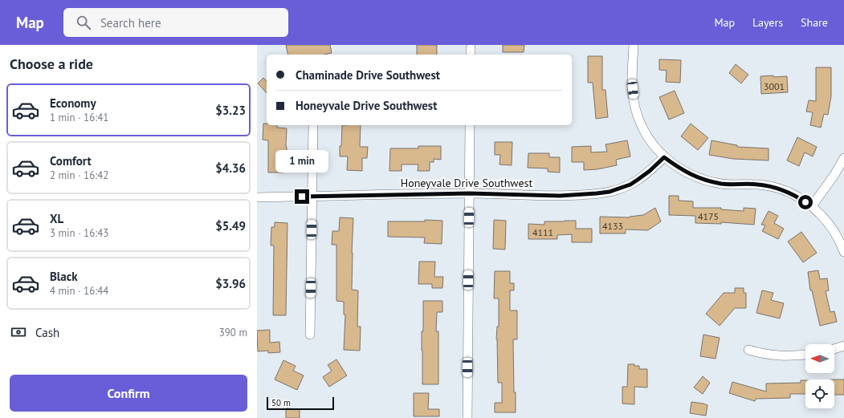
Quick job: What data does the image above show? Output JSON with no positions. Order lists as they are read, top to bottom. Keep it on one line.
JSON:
{"streets":{"street":["Honeyvale Drive Southwest"]},"house_numbers":["3001","4175","4133","4111"],"scale_bar":"50 m","north":"left","page":{"header":"Map","search":"Search here","nav":["Map","Layers","Share"],"heading":"Choose a ride","banner":["Chaminade Drive Southwest","Honeyvale Drive Southwest"],"list":[{"name":"Economy","note":"1 min · 16:41","value":"$3.23"},{"name":"Comfort","note":"2 min · 16:42","value":"$4.36"},{"name":"XL","note":"3 min · 16:43","value":"$5.49"},{"name":"Black","note":"4 min · 16:44","value":"$3.96"}],"bubble":"1 min","pay":["Cash","390 m"],"buttons":"Confirm","scale":"50 m"}}
